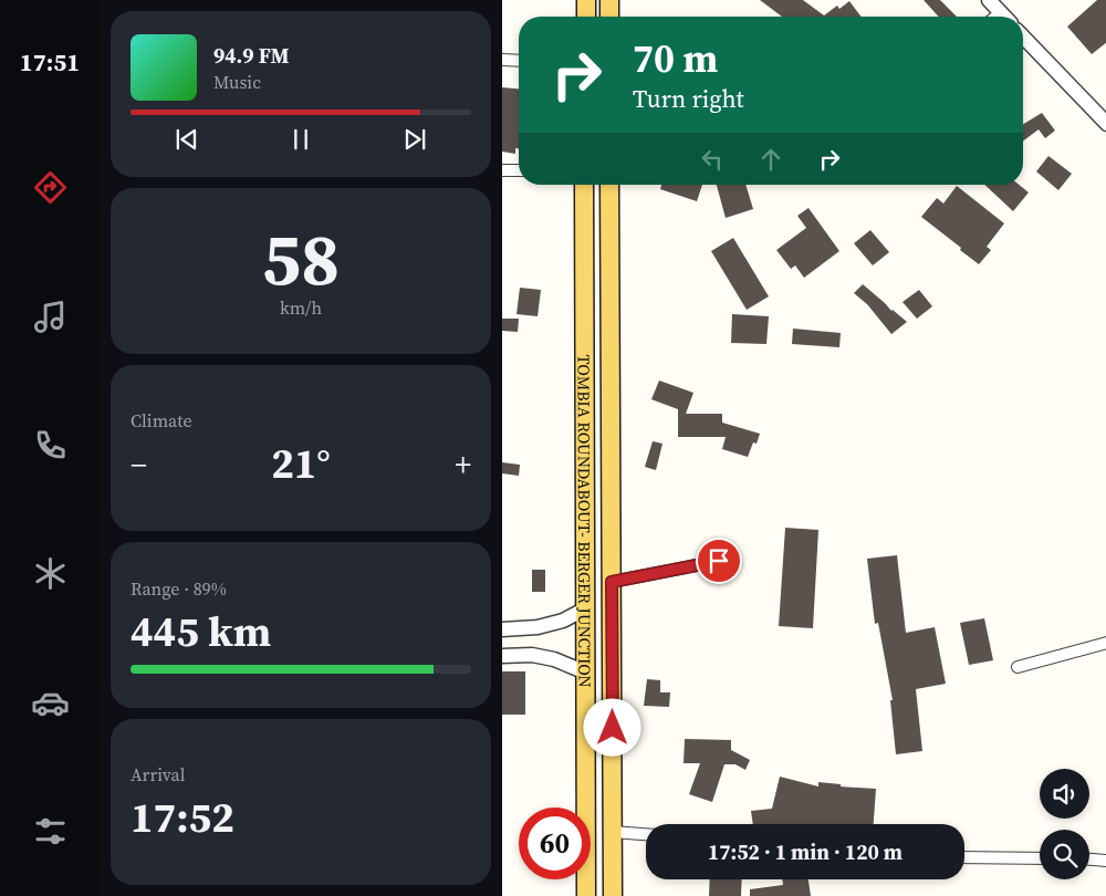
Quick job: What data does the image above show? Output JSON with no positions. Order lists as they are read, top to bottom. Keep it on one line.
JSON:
{"streets":{"main road":["TOMBIA ROUNDABOUT- BERGER JUNCTION"]},"page":{"tabs":"17:51","turn":["70 m","Turn right"],"song":["94.9 FM","Music"],"tile":[["58","km/h"],"Climate",["Range · 89%","445 km"],["Arrival","17:52"]],"heat":["−","21°","+"],"limit":"60","trip":"17:52 · 1 min · 120 m"}}
